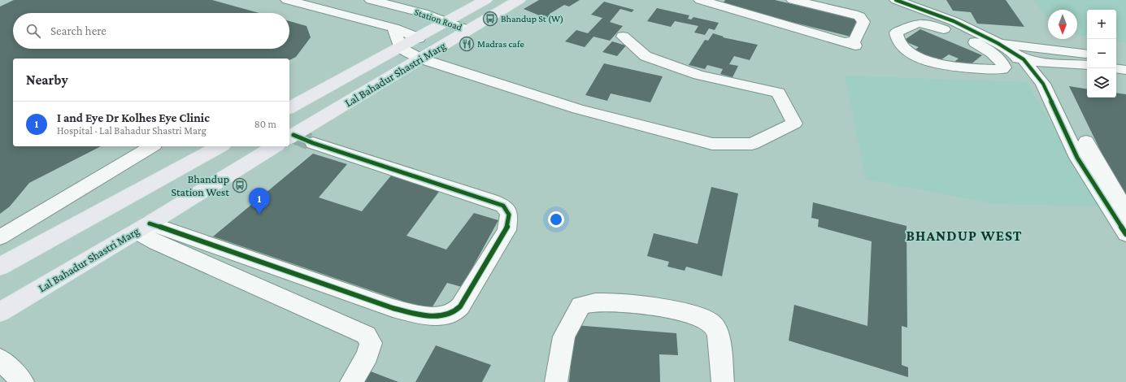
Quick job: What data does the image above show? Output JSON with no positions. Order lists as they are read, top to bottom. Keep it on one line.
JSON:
{"streets":{"main road":["Lal Bahadur Shastri Marg"],"street":["Station Road"]},"crossings":[["Station Road","Lal Bahadur Shastri Marg"]],"districts":["BHANDUP WEST"],"places":{"bus stop":["Bhandup St (W)","Bhandup Station West"],"restaurant":["Madras cafe"]},"north":"bottom","page":{"map_buttons":["+","−"],"search":"Search here","heading":"Nearby","list":[{"mark":"1","name":"I and Eye Dr Kolhes Eye Clinic","note":"Hospital · Lal Bahadur Shastri Marg","value":"80 m"}],"pins":"1"}}
